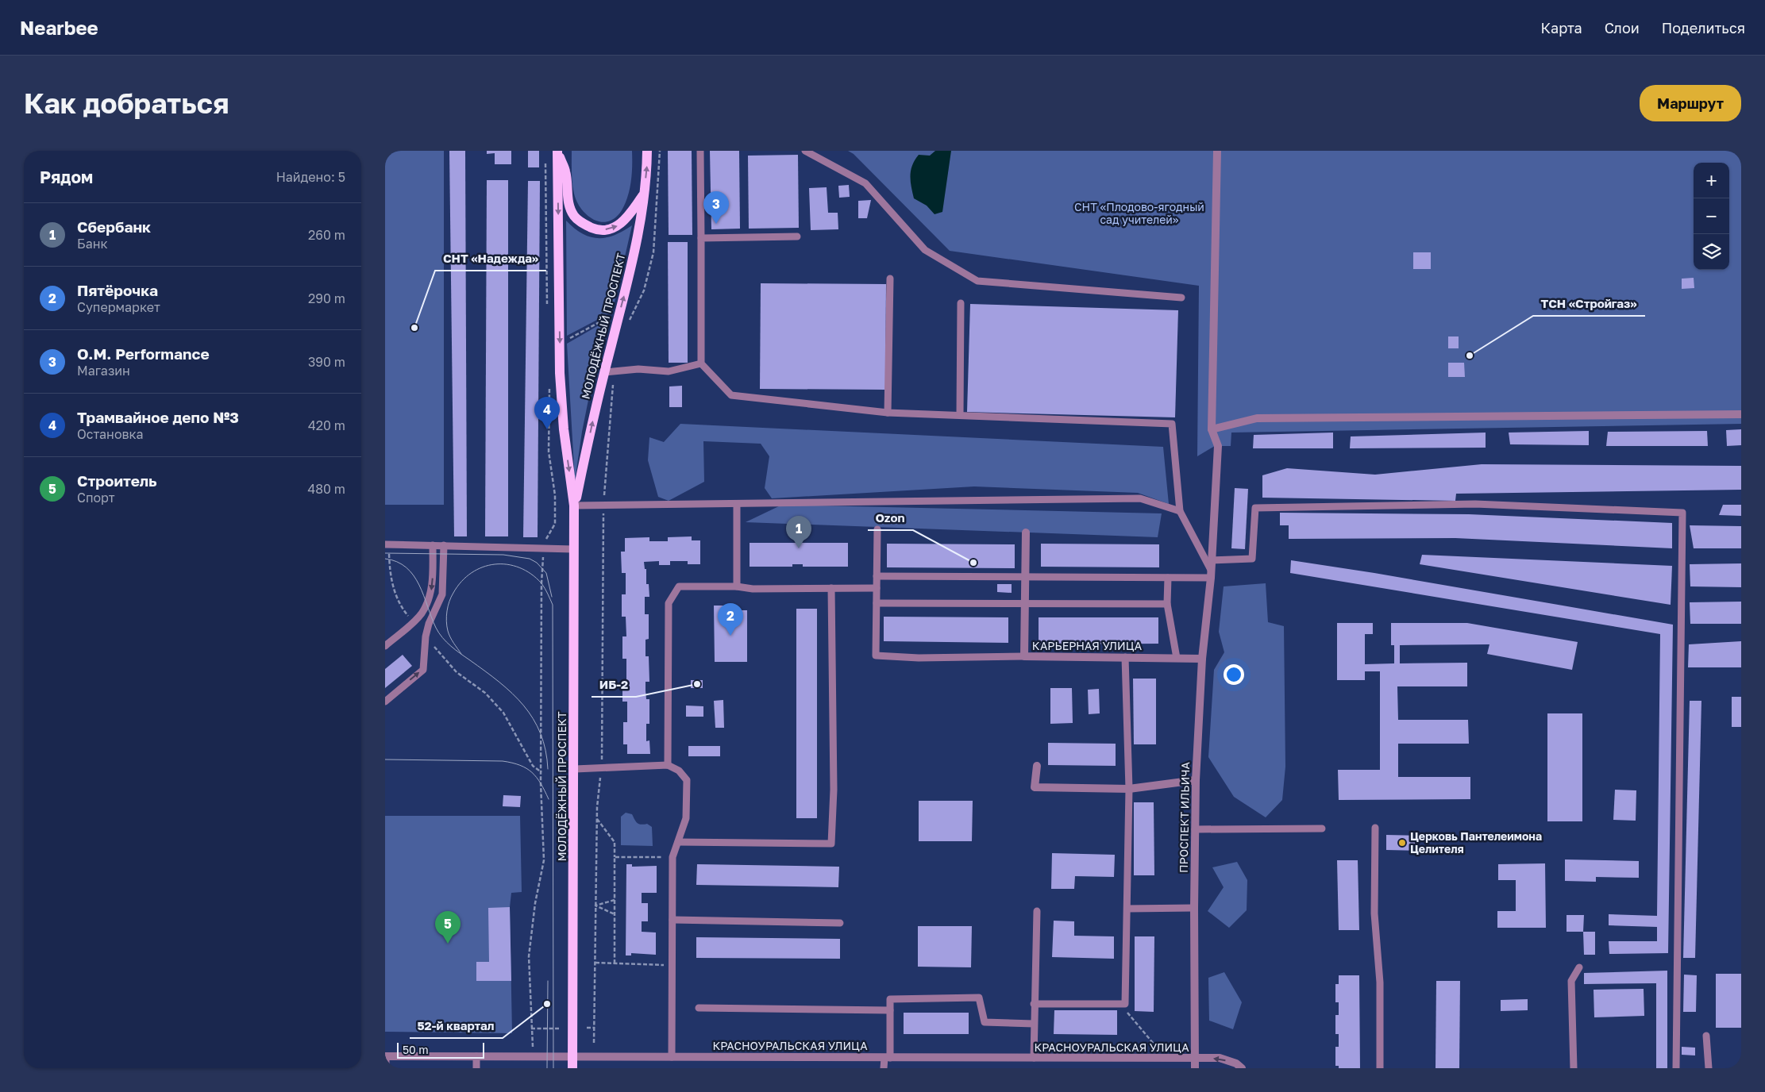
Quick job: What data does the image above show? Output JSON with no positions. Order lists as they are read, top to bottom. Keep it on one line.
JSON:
{"streets":{"main road":["МОЛОДЁЖНЫЙ ПРОСПЕКТ"],"street":["КАРЬЕРНАЯ УЛИЦА","ПРОСПЕКТ ИЛЬИЧА","КРАСНОУРАЛЬСКАЯ УЛИЦА"]},"crossings":[["МОЛОДЁЖНЫЙ ПРОСПЕКТ","КРАСНОУРАЛЬСКАЯ УЛИЦА"],["КАРЬЕРНАЯ УЛИЦА","ПРОСПЕКТ ИЛЬИЧА"],["ПРОСПЕКТ ИЛЬИЧА","КРАСНОУРАЛЬСКАЯ УЛИЦА"]],"parks":["СНТ «Плодово-ягодный сад учителей»"],"places":["СНТ «Надежда»","ТСН «Стройгаз»","Ozon","ИБ-2","Церковь Пантелеимона Целителя","52-й квартал"],"scale_bar":"50 m","page":{"header":"Nearbee","nav":["Карта","Слои","Поделиться"],"buttons":"Маршрут","title":"Как добраться","heading":["Рядом","Найдено: 5"],"map_buttons":["+","−"],"pins":["3","4","1","2","5"],"list":[{"mark":"1","name":"Сбербанк","note":"Банк","value":"260 m"},{"mark":"2","name":"Пятёрочка","note":"Супермаркет","value":"290 m"},{"mark":"3","name":"O.M. Performance","note":"Магазин","value":"390 m"},{"mark":"4","name":"Трамвайное депо №3","note":"Остановка","value":"420 m"},{"mark":"5","name":"Строитель","note":"Спорт","value":"480 m"}],"scale":"50 m"}}
